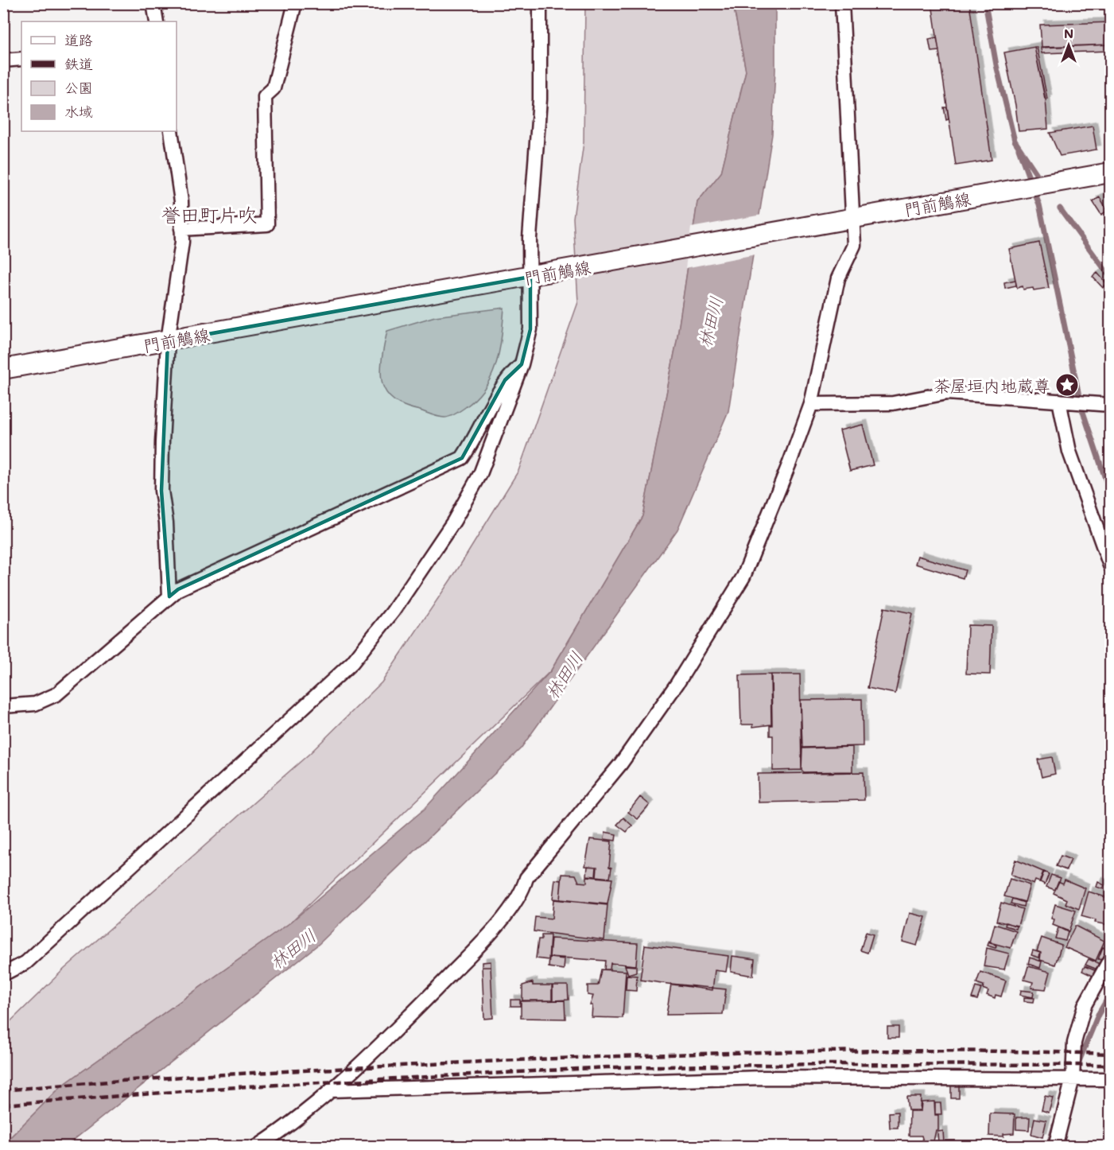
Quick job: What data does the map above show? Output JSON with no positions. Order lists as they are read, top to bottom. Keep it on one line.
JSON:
{"streets":{"main road":["門前鵤線"]},"districts":["誉田町片吹"],"water":["林田川"],"places":{"place":["茶屋垣内地蔵尊"]},"legend":["道路","鉄道","公園","水域"],"north":"top"}
